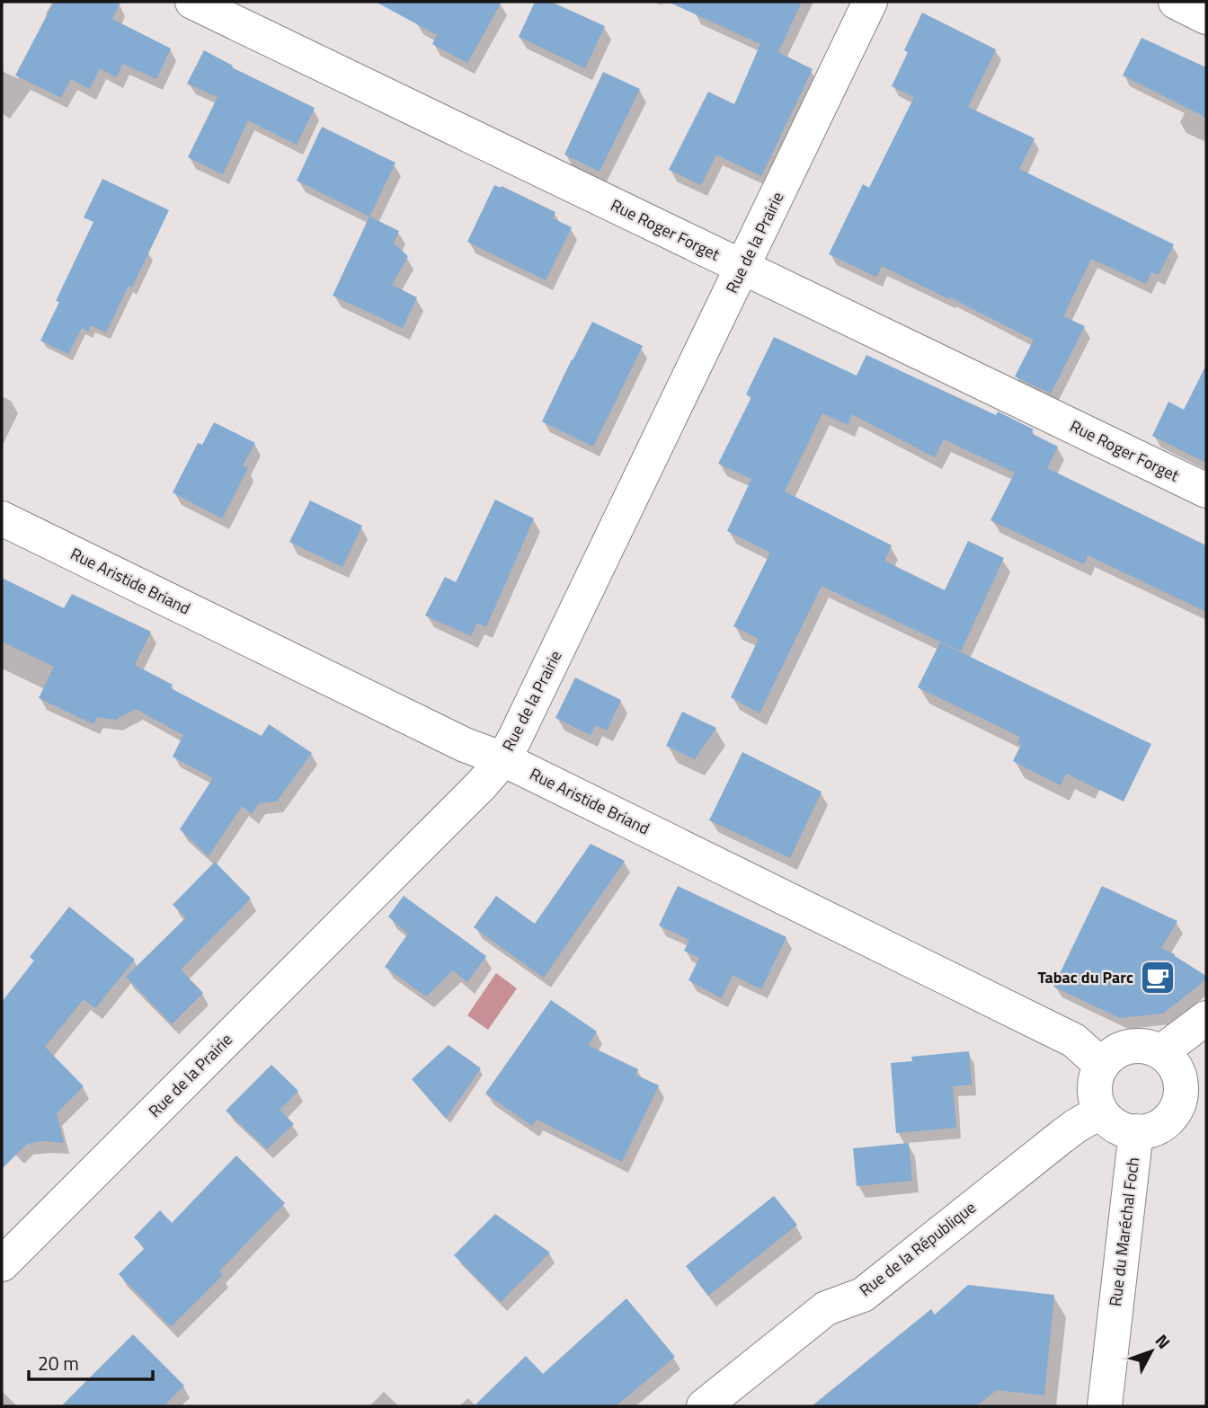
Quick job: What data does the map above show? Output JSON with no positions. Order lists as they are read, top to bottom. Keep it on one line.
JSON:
{"streets":{"street":["Rue Roger Forget","Rue de la Prairie","Rue Aristide Briand","Rue du Maréchal Foch","Rue de la République"]},"crossings":[["Rue Roger Forget","Rue de la Prairie"],["Rue de la Prairie","Rue Aristide Briand"],["Rue Aristide Briand","Rue du Maréchal Foch"],["Rue Aristide Briand","Rue de la République"],["Rue du Maréchal Foch","Rue de la République"]],"places":{"cafe":["Tabac du Parc"]},"scale_bar":"20 m","north":"top right"}
